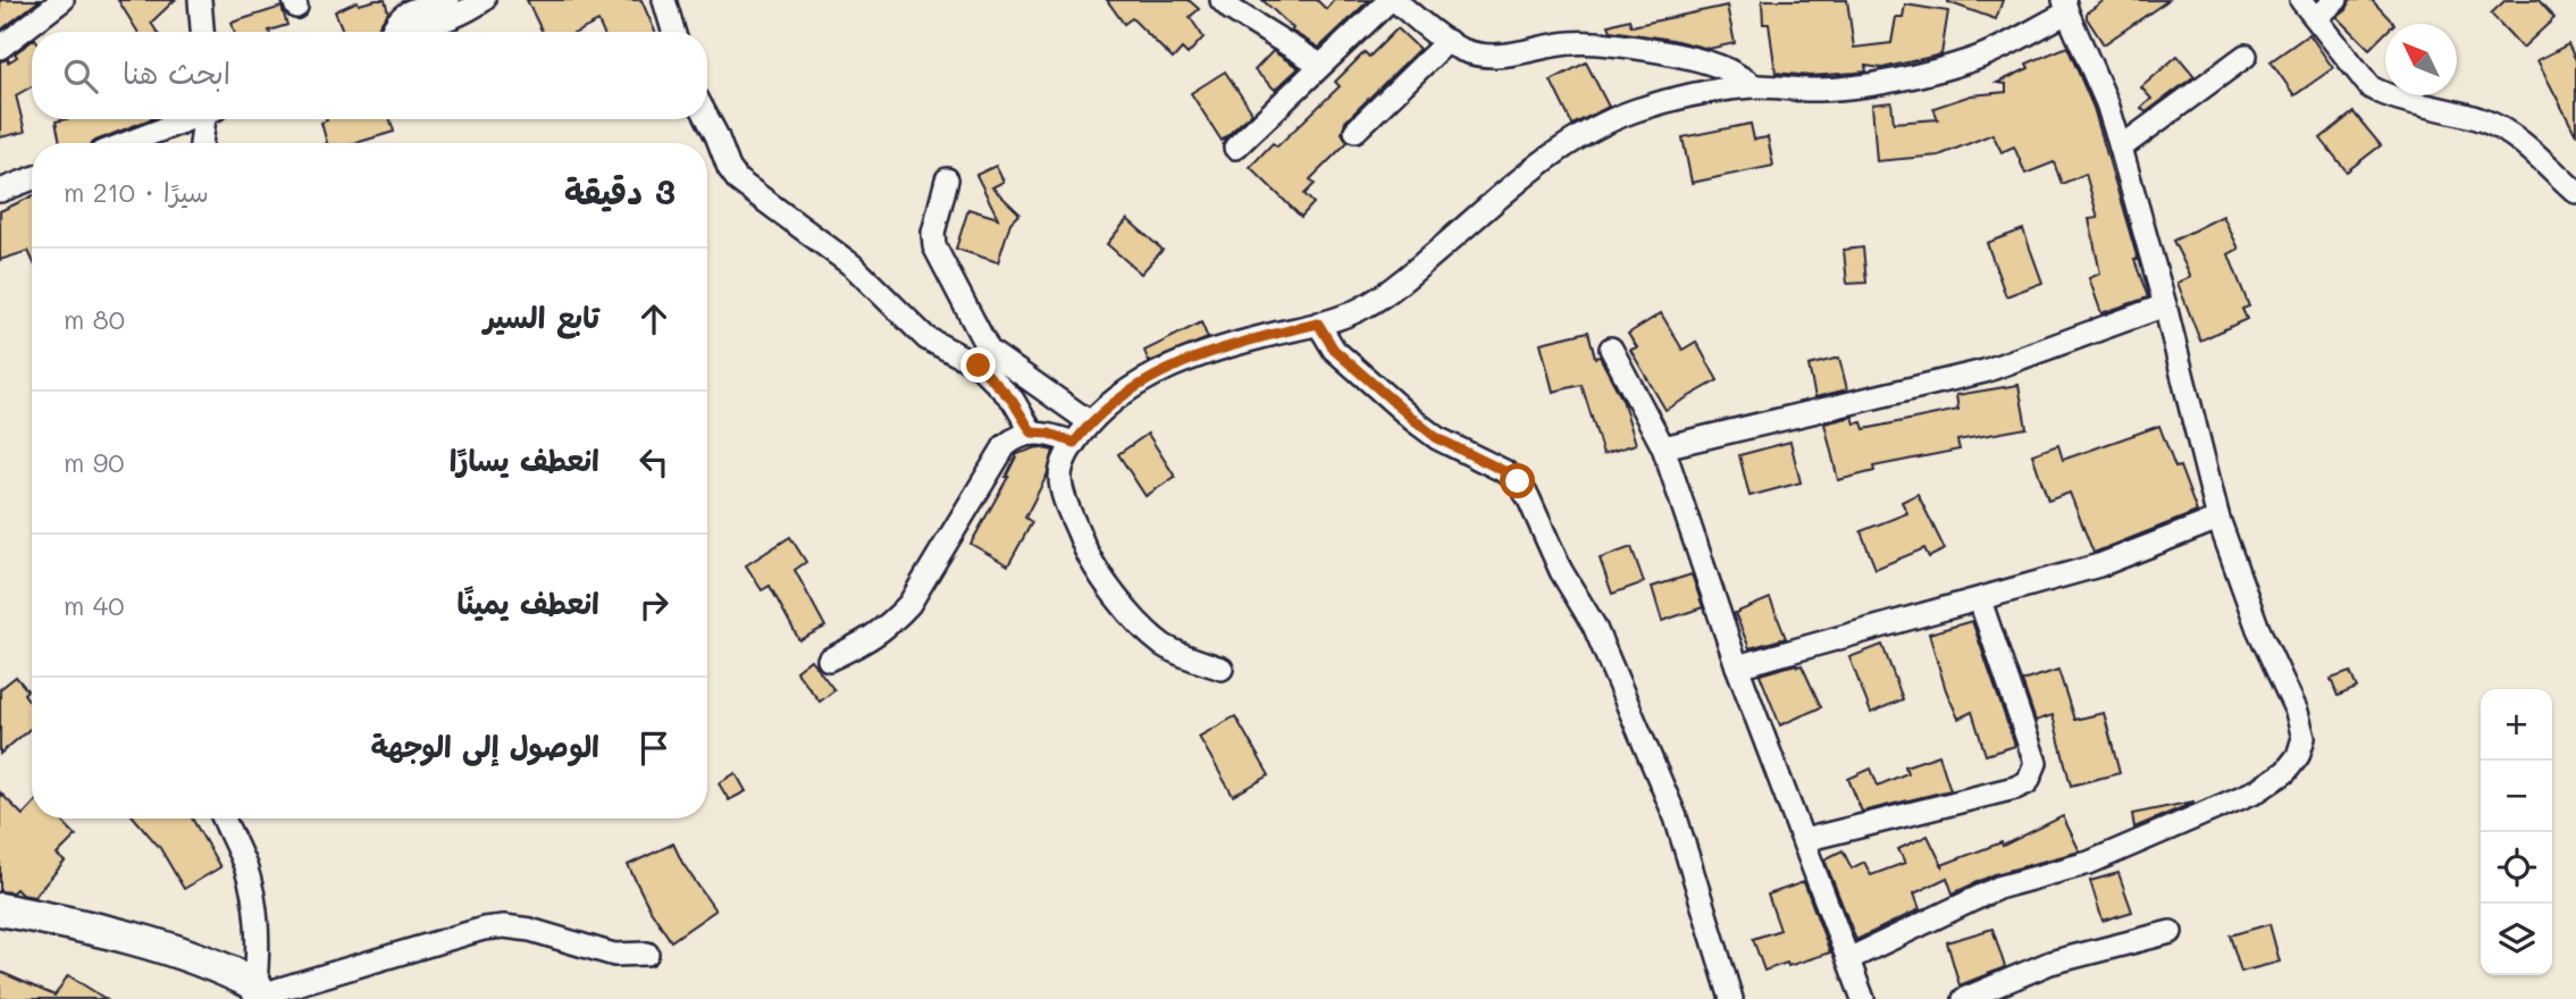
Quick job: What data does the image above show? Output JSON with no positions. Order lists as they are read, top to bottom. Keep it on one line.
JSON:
{"north":"top left","page":{"search":"ابحث هنا","heading":["3 دقيقة","سيرًا · 210 m"],"list":[["تابع السير","80 m"],["انعطف يسارًا","90 m"],["انعطف يمينًا","40 m"],"الوصول إلى الوجهة"],"map_buttons":["+","−"]}}
